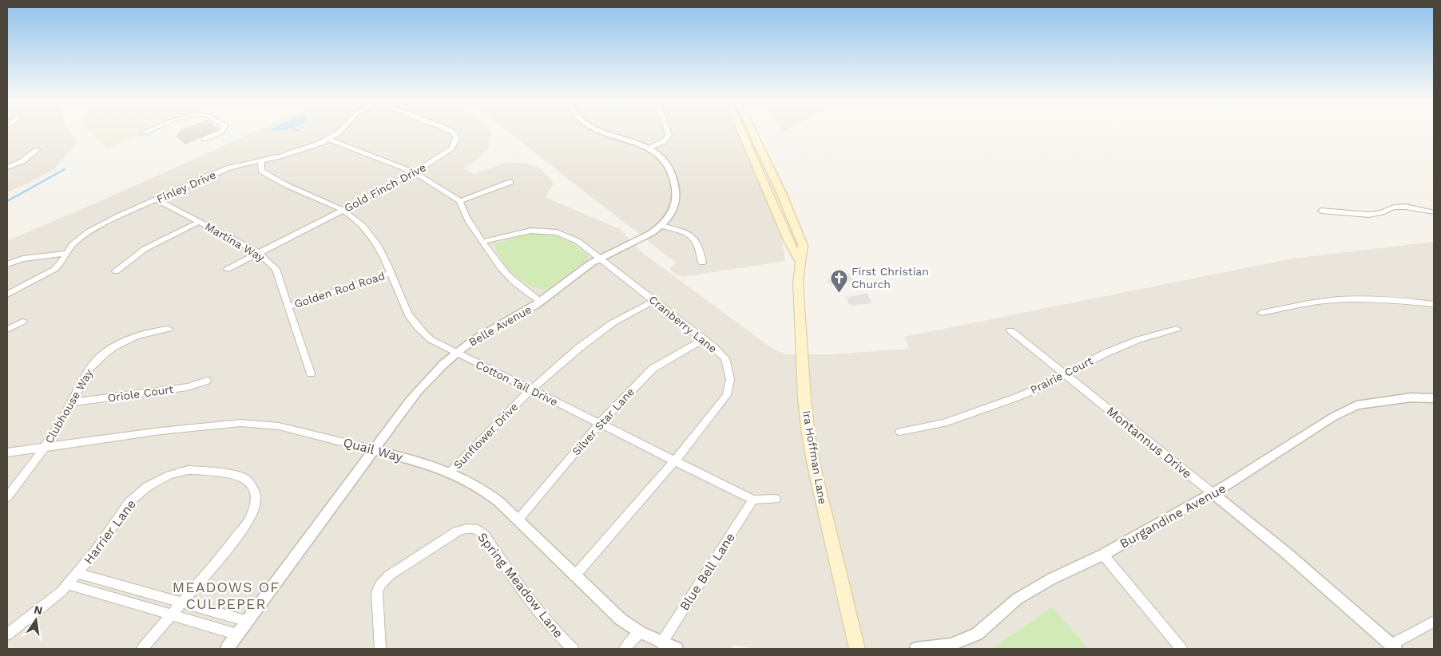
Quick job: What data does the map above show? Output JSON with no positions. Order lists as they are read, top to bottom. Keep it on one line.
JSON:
{"streets":{"main road":["Ira Hoffman Lane"],"street":["Finley Drive","Gold Finch Drive","Martina Way","Golden Rod Road","Cranberry Lane","Belle Avenue","Prairie Court","Cotton Tail Drive","Oriole Court","Clubhouse Way","Silver Star Lane","Sunflower Drive","Montannus Drive","Quail Way","Burgandine Avenue","Harrier Lane","Blue Bell Lane","Spring Meadow Lane"]},"crossings":[["Finley Drive","Martina Way"],["Finley Drive","Cotton Tail Drive"],["Gold Finch Drive","Martina Way"],["Gold Finch Drive","Cotton Tail Drive"],["Martina Way","Golden Rod Road"],["Golden Rod Road","Cotton Tail Drive"],["Cranberry Lane","Belle Avenue"],["Cranberry Lane","Cotton Tail Drive"],["Cranberry Lane","Silver Star Lane"],["Cranberry Lane","Sunflower Drive"],["Cranberry Lane","Quail Way"],["Belle Avenue","Cotton Tail Drive"],["Belle Avenue","Quail Way"],["Prairie Court","Montannus Drive"],["Cotton Tail Drive","Silver Star Lane"],["Cotton Tail Drive","Sunflower Drive"],["Cotton Tail Drive","Blue Bell Lane"],["Oriole Court","Clubhouse Way"],["Clubhouse Way","Quail Way"],["Silver Star Lane","Quail Way"],["Sunflower Drive","Quail Way"],["Montannus Drive","Burgandine Avenue"],["Quail Way","Blue Bell Lane"]],"districts":["MEADOWS OF CULPEPER"],"places":{"church":["First Christian Church"]},"north":"top"}
